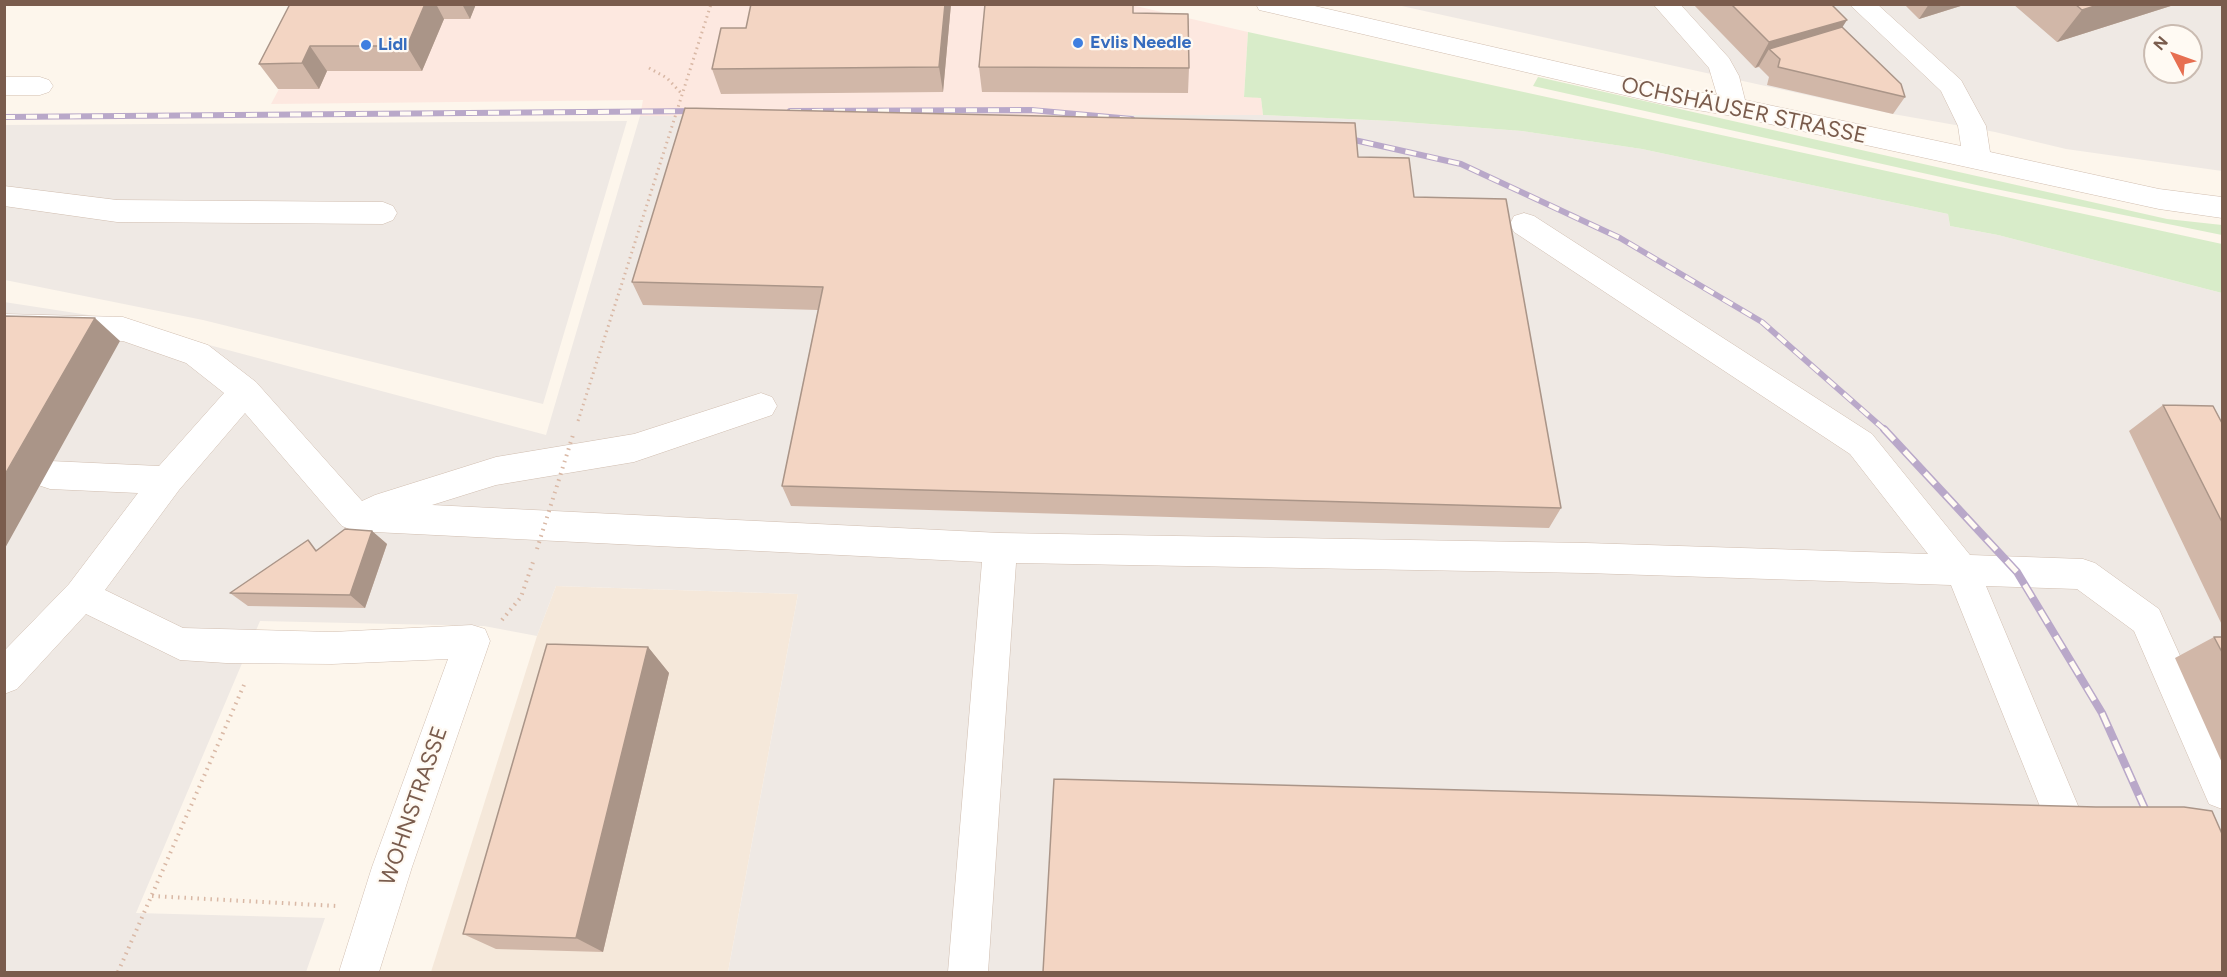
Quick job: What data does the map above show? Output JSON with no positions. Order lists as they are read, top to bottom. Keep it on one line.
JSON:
{"streets":{"street":["OCHSHÄUSER STRASSE","WOHNSTRASSE"]},"places":["Evlis Needle","Lidl"],"north":"top left"}
